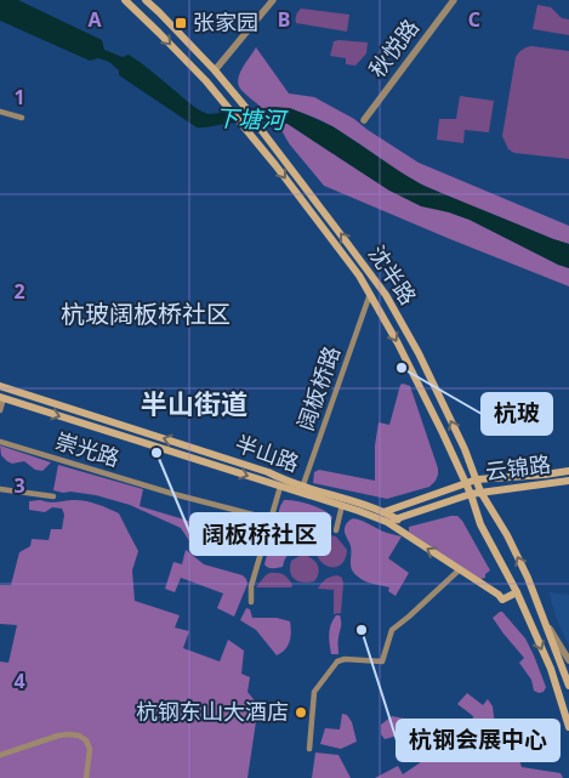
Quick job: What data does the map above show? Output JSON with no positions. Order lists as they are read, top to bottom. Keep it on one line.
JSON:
{"streets":{"main road":["沈半路","半山路","云锦路"],"street":["秋悦路","阔板桥路","崇光路"]},"crossings":[["沈半路","阔板桥路"],["沈半路","半山路"],["沈半路","云锦路"],["阔板桥路","半山路"],["半山路","云锦路"]],"districts":["杭玻阔板桥社区","半山街道"],"water":["下塘河"],"places":{"transit":["张家园"],"other":["杭玻","阔板桥社区","杭钢会展中心","杭钢东山大酒店"]},"grid":{"columns":["A","B","C"],"rows":["1","2","3","4"]}}
